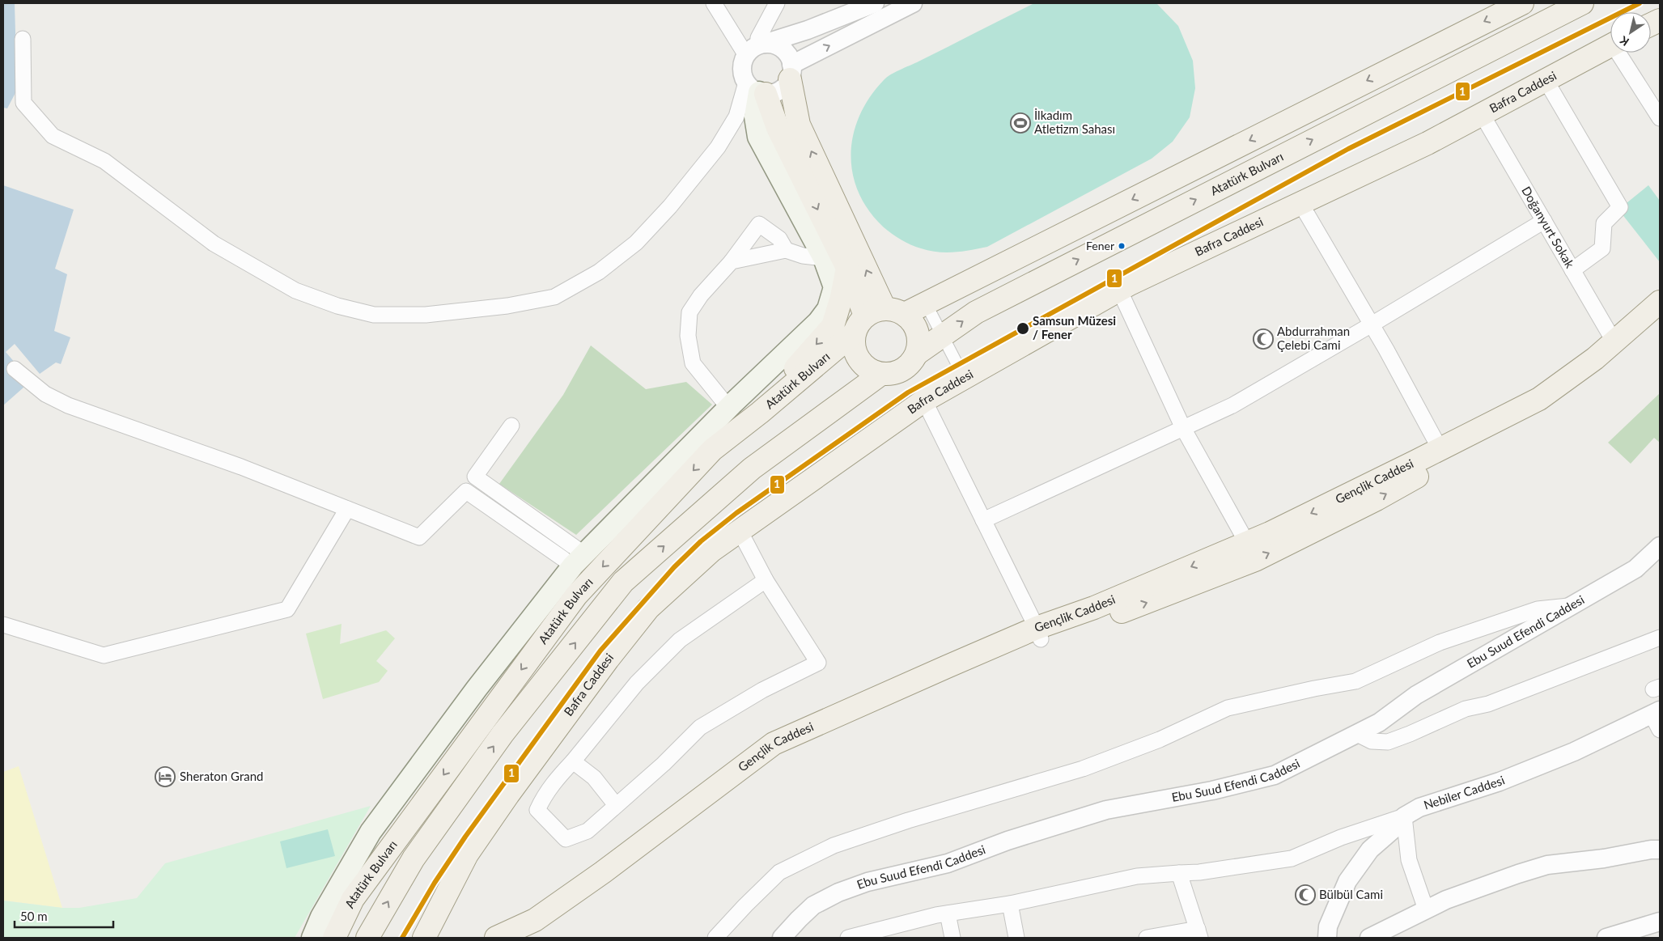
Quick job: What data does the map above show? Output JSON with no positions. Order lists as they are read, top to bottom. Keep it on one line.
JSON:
{"streets":{"main road":["Bafra Caddesi","Atatürk Bulvarı","Gençlik Caddesi"],"street":["Doğanyurt Sokak","Ebu Suud Efendi Caddesi","Nebiler Caddesi"]},"crossings":[["Bafra Caddesi","Doğanyurt Sokak"],["Doğanyurt Sokak","Gençlik Caddesi"]],"places":{"sports":["İlkadım Atletizm Sahası"],"other":["Fener","Samsun Müzesi / Fener"],"mosque":["Abdurrahman Çelebi Cami","Bülbül Cami"],"hotel":["Sheraton Grand"]},"lines":["transit line 1"],"scale_bar":"50 m","north":"bottom left"}
